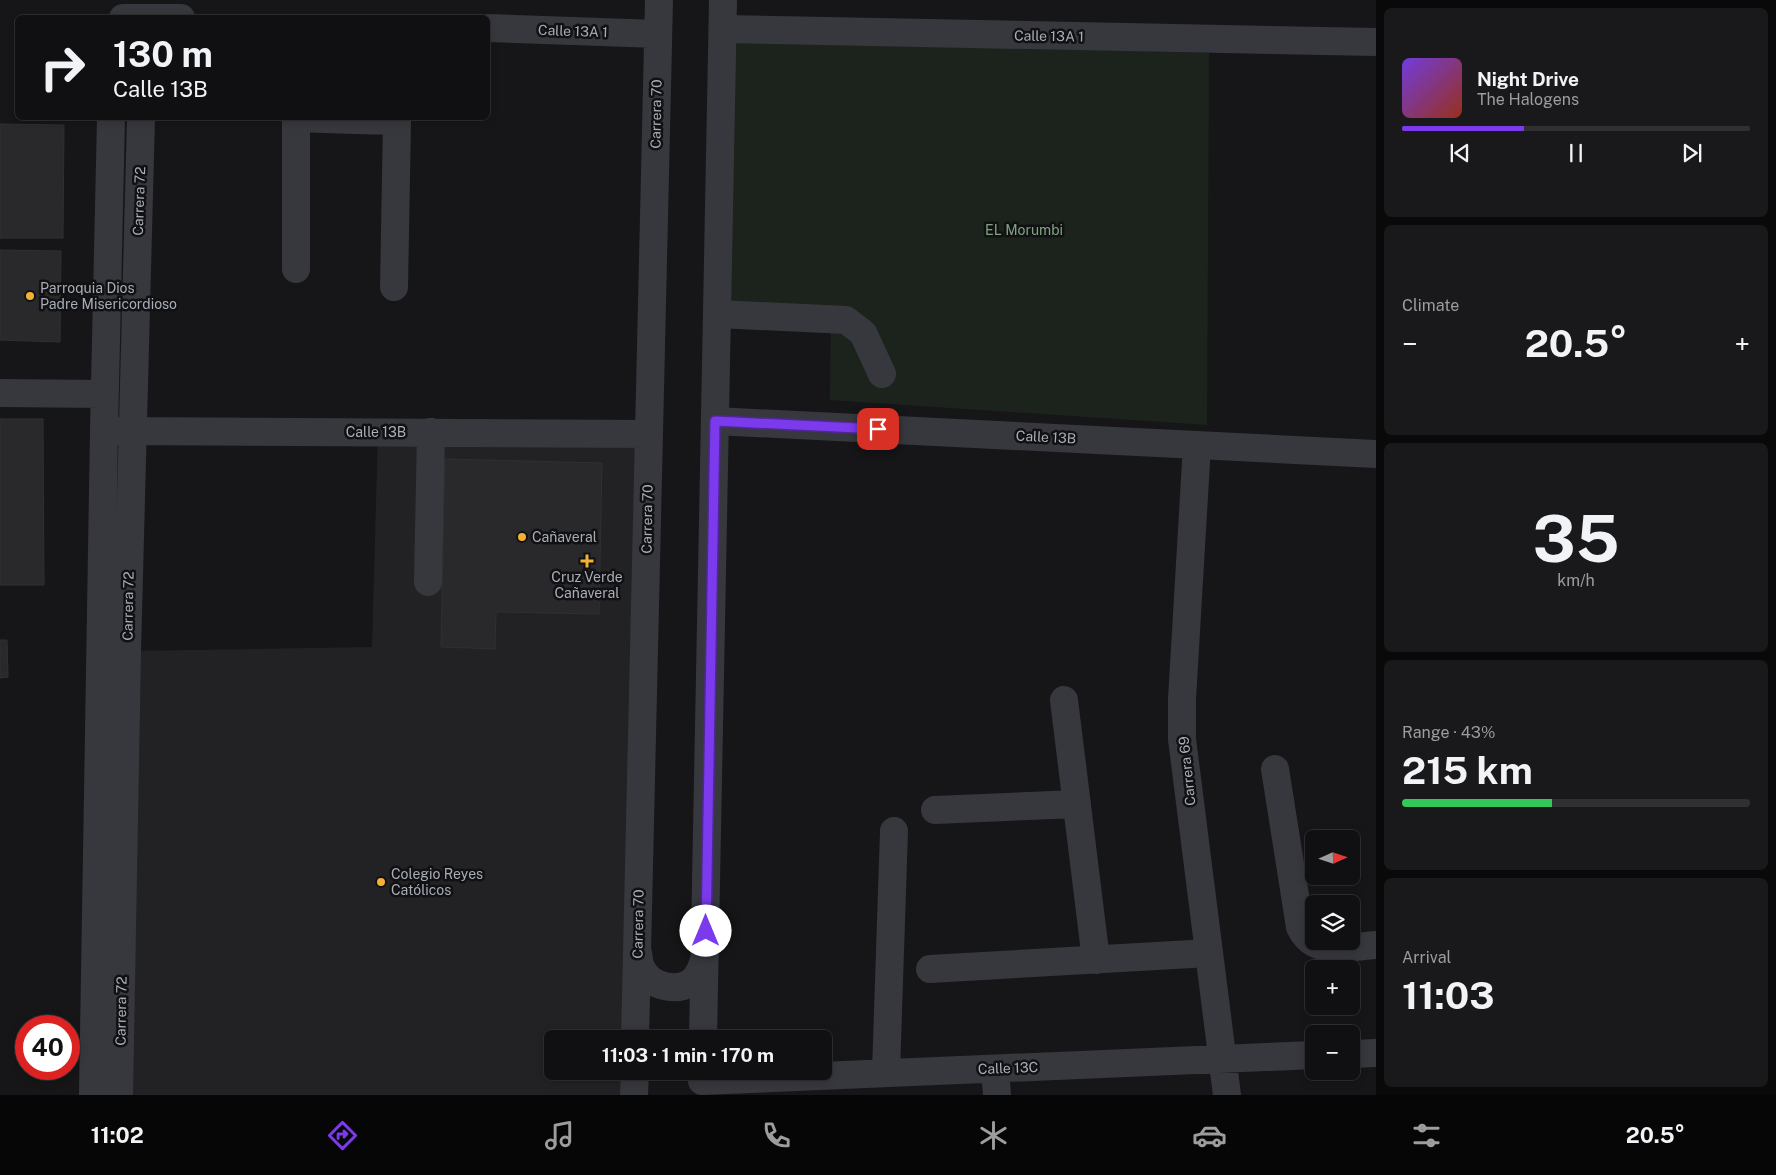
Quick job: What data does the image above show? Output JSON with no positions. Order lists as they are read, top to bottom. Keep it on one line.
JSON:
{"streets":{"street":["Calle 13A 1","Carrera 70","Carrera 72","Calle 13B","Carrera 69","Calle 13C"]},"crossings":[["Calle 13A 1","Carrera 70"],["Carrera 70","Calle 13B"],["Carrera 72","Calle 13B"],["Calle 13B","Carrera 69"],["Carrera 69","Calle 13C"]],"parks":["EL Morumbi"],"places":{"other":["Parroquia Dios Padre Misericordioso","Cañaveral","Colegio Reyes Católicos"],"health":["Cruz Verde Cañaveral"]},"north":"right","page":{"turn":["130 m","Calle 13B"],"song":["Night Drive","The Halogens"],"tile":["Climate",["35","km/h"],["Range · 43%","215 km"],["Arrival","11:03"]],"heat":["−","20.5°","+"],"map_buttons":["+","−"],"limit":"40","trip":"11:03 · 1 min · 170 m","tabs":["11:02","20.5°"]}}
